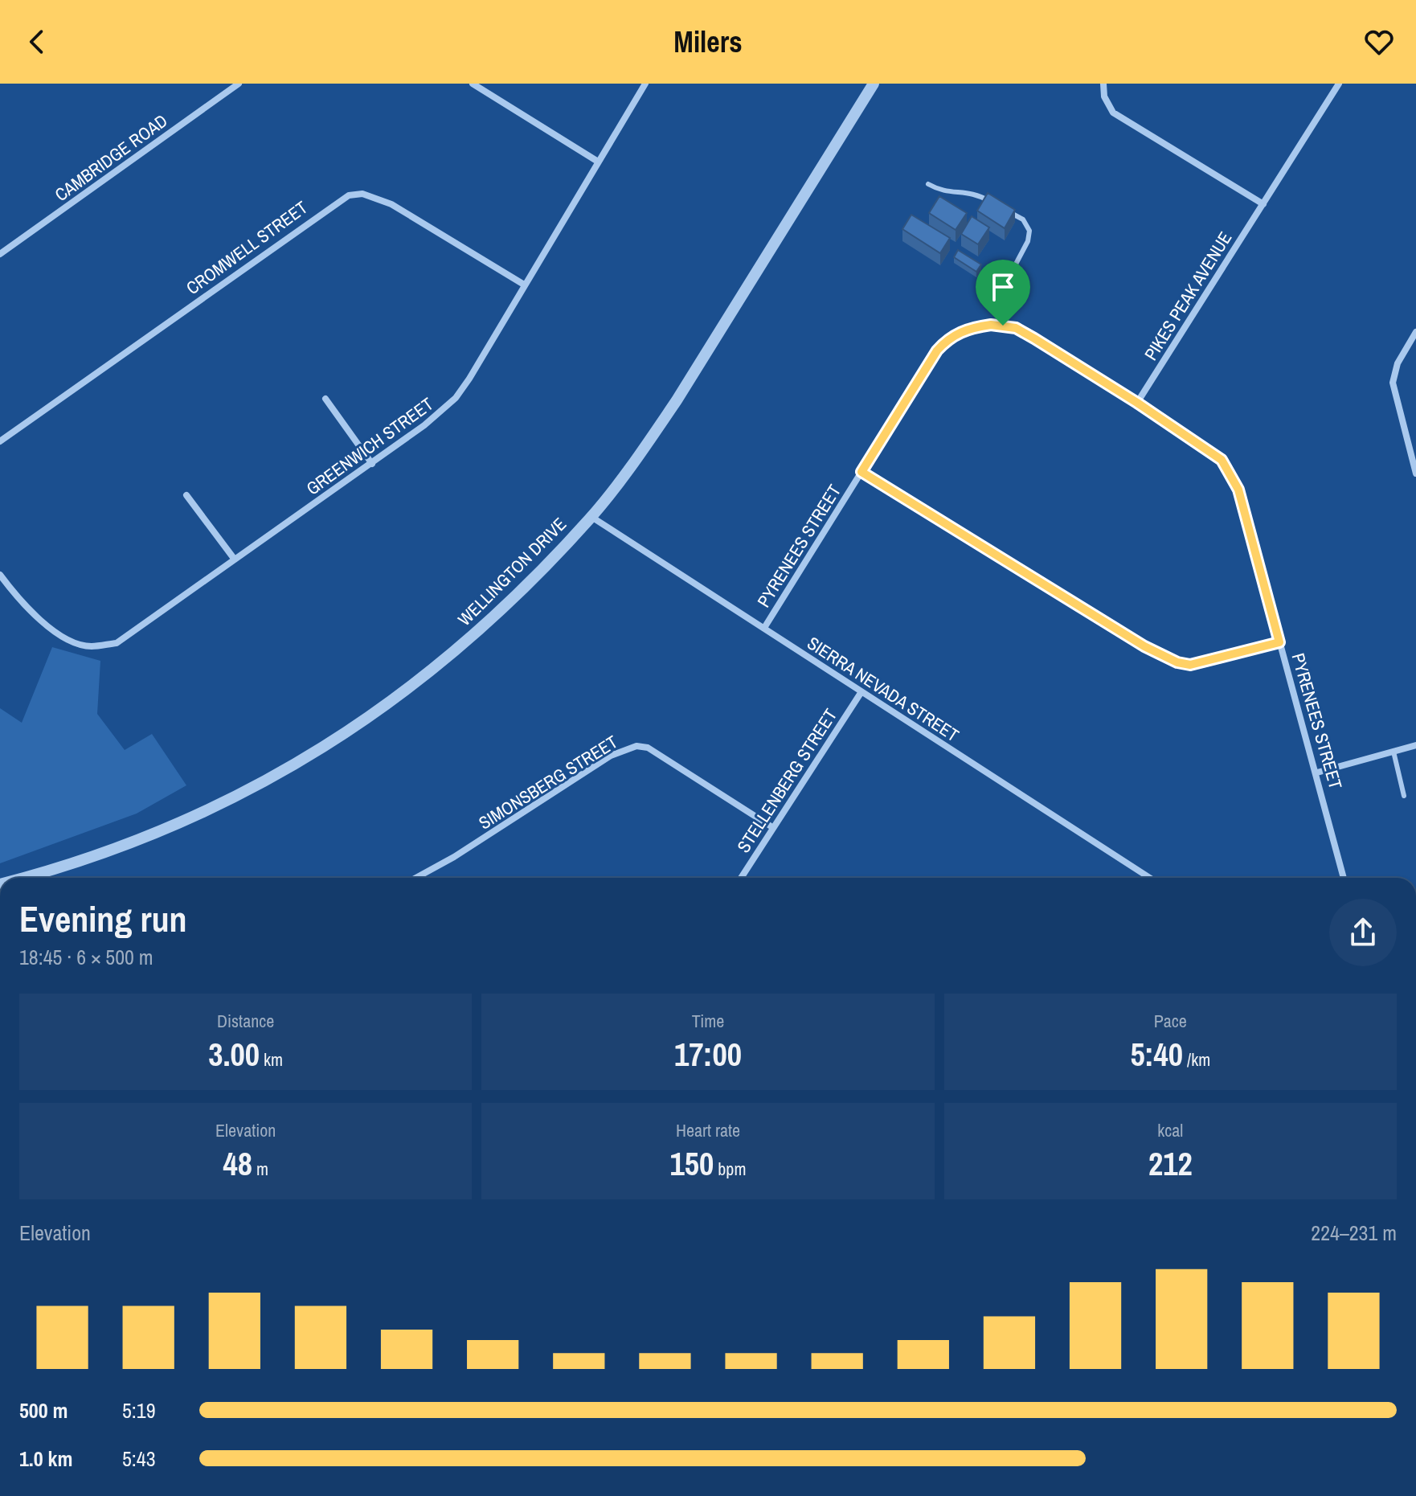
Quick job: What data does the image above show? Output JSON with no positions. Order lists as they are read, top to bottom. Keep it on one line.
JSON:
{"streets":{"street":["CAMBRIDGE ROAD","CROMWELL STREET","PIKES PEAK AVENUE","GREENWICH STREET","PYRENEES STREET","WELLINGTON DRIVE","SIERRA NEVADA STREET","STELLENBERG STREET","SIMONSBERG STREET"]},"crossings":[["CROMWELL STREET","GREENWICH STREET"],["PIKES PEAK AVENUE","PYRENEES STREET"],["PYRENEES STREET","SIERRA NEVADA STREET"],["WELLINGTON DRIVE","SIERRA NEVADA STREET"],["SIERRA NEVADA STREET","STELLENBERG STREET"],["STELLENBERG STREET","SIMONSBERG STREET"]],"page":{"header":"Milers","heading":["Evening run","18:45 · 6 × 500 m"],"stats":[["Distance","3.00 km"],["Time","17:00"],["Pace","5:40 /km"],["Elevation","48 m"],["Heart rate","150 bpm"],["kcal","212"]],"chart":["Elevation","224–231 m"],"list":[{"name":"500 m","note":"5:19"},{"name":"1.0 km","note":"5:43"}]}}
